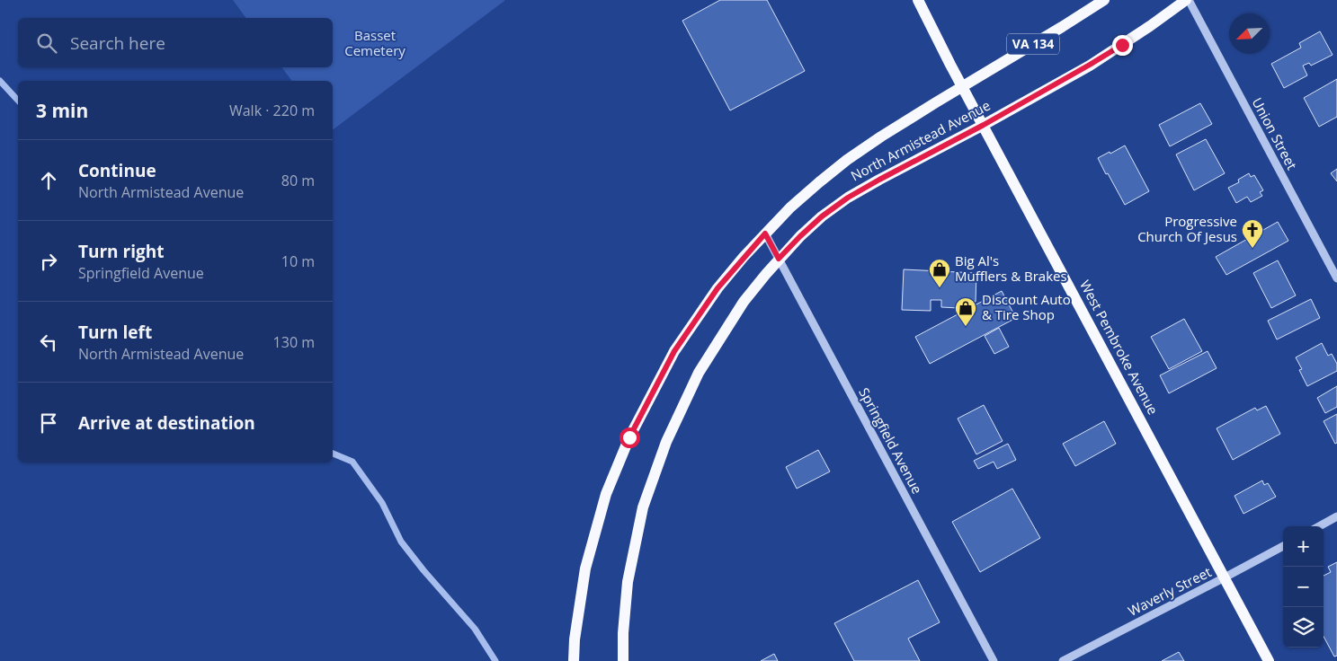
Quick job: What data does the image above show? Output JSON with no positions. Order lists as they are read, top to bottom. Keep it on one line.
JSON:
{"streets":{"main road":["VA 134","North Armistead Avenue","West Pembroke Avenue"],"street":["Union Street","Springfield Avenue","Waverly Street"]},"crossings":[["Union Street","North Armistead Avenue"],["North Armistead Avenue","West Pembroke Avenue"],["North Armistead Avenue","Springfield Avenue"],["West Pembroke Avenue","Waverly Street"]],"parks":["Basset Cemetery"],"places":{"church":["Progressive Church Of Jesus"],"shop":["Big Al's Mufflers & Brakes","Discount Auto & Tire Shop"]},"north":"bottom left","page":{"search":"Search here","heading":["3 min","Walk · 220 m"],"list":[["Continue","North Armistead Avenue","80 m"],["Turn right","Springfield Avenue","10 m"],["Turn left","North Armistead Avenue","130 m"],"Arrive at destination"],"map_buttons":["+","−"]}}
